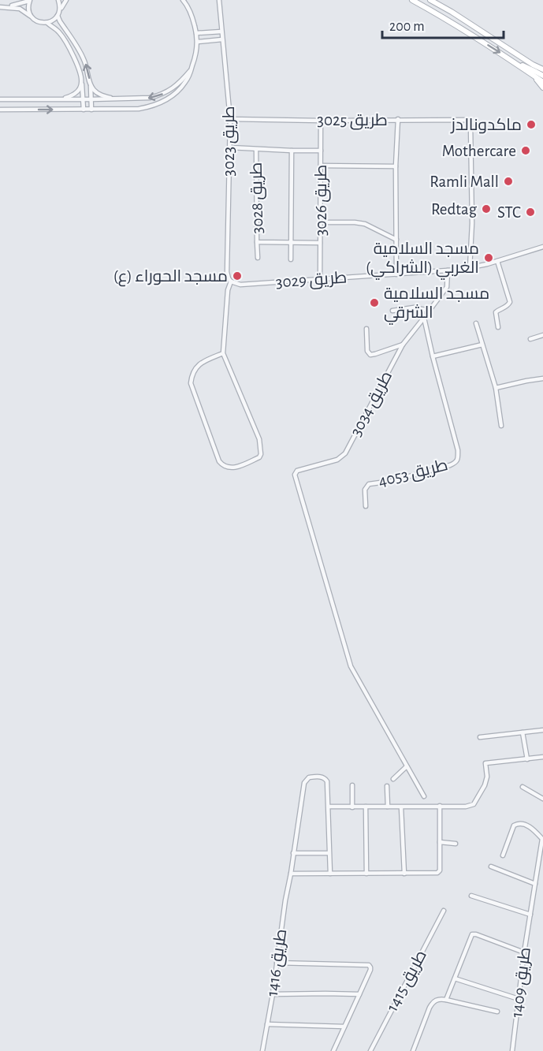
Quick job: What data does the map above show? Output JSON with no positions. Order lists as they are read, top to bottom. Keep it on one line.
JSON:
{"streets":{"street":["طريق 3025","طريق 3023","طريق 3028","طريق 3026","طريق 3029","طريق 3034","طريق 4053","طريق 1416","طريق 1415","طريق 1409"]},"crossings":[["طريق 3025","طريق 3023"],["طريق 3025","طريق 3026"],["طريق 3025","طريق 3029"],["طريق 3023","طريق 3028"],["طريق 3023","طريق 3029"],["طريق 3028","طريق 3026"],["طريق 3026","طريق 3029"],["طريق 3029","طريق 3034"],["طريق 3034","طريق 4053"]],"places":["ماكدونالدز","Mothercare","Ramli Mall","Redtag","STC","مسجد السلامية الغربي (الشراكي)","مسجد الحوراء (ع)","مسجد السلامية الشرقي"],"scale_bar":"200 m"}
